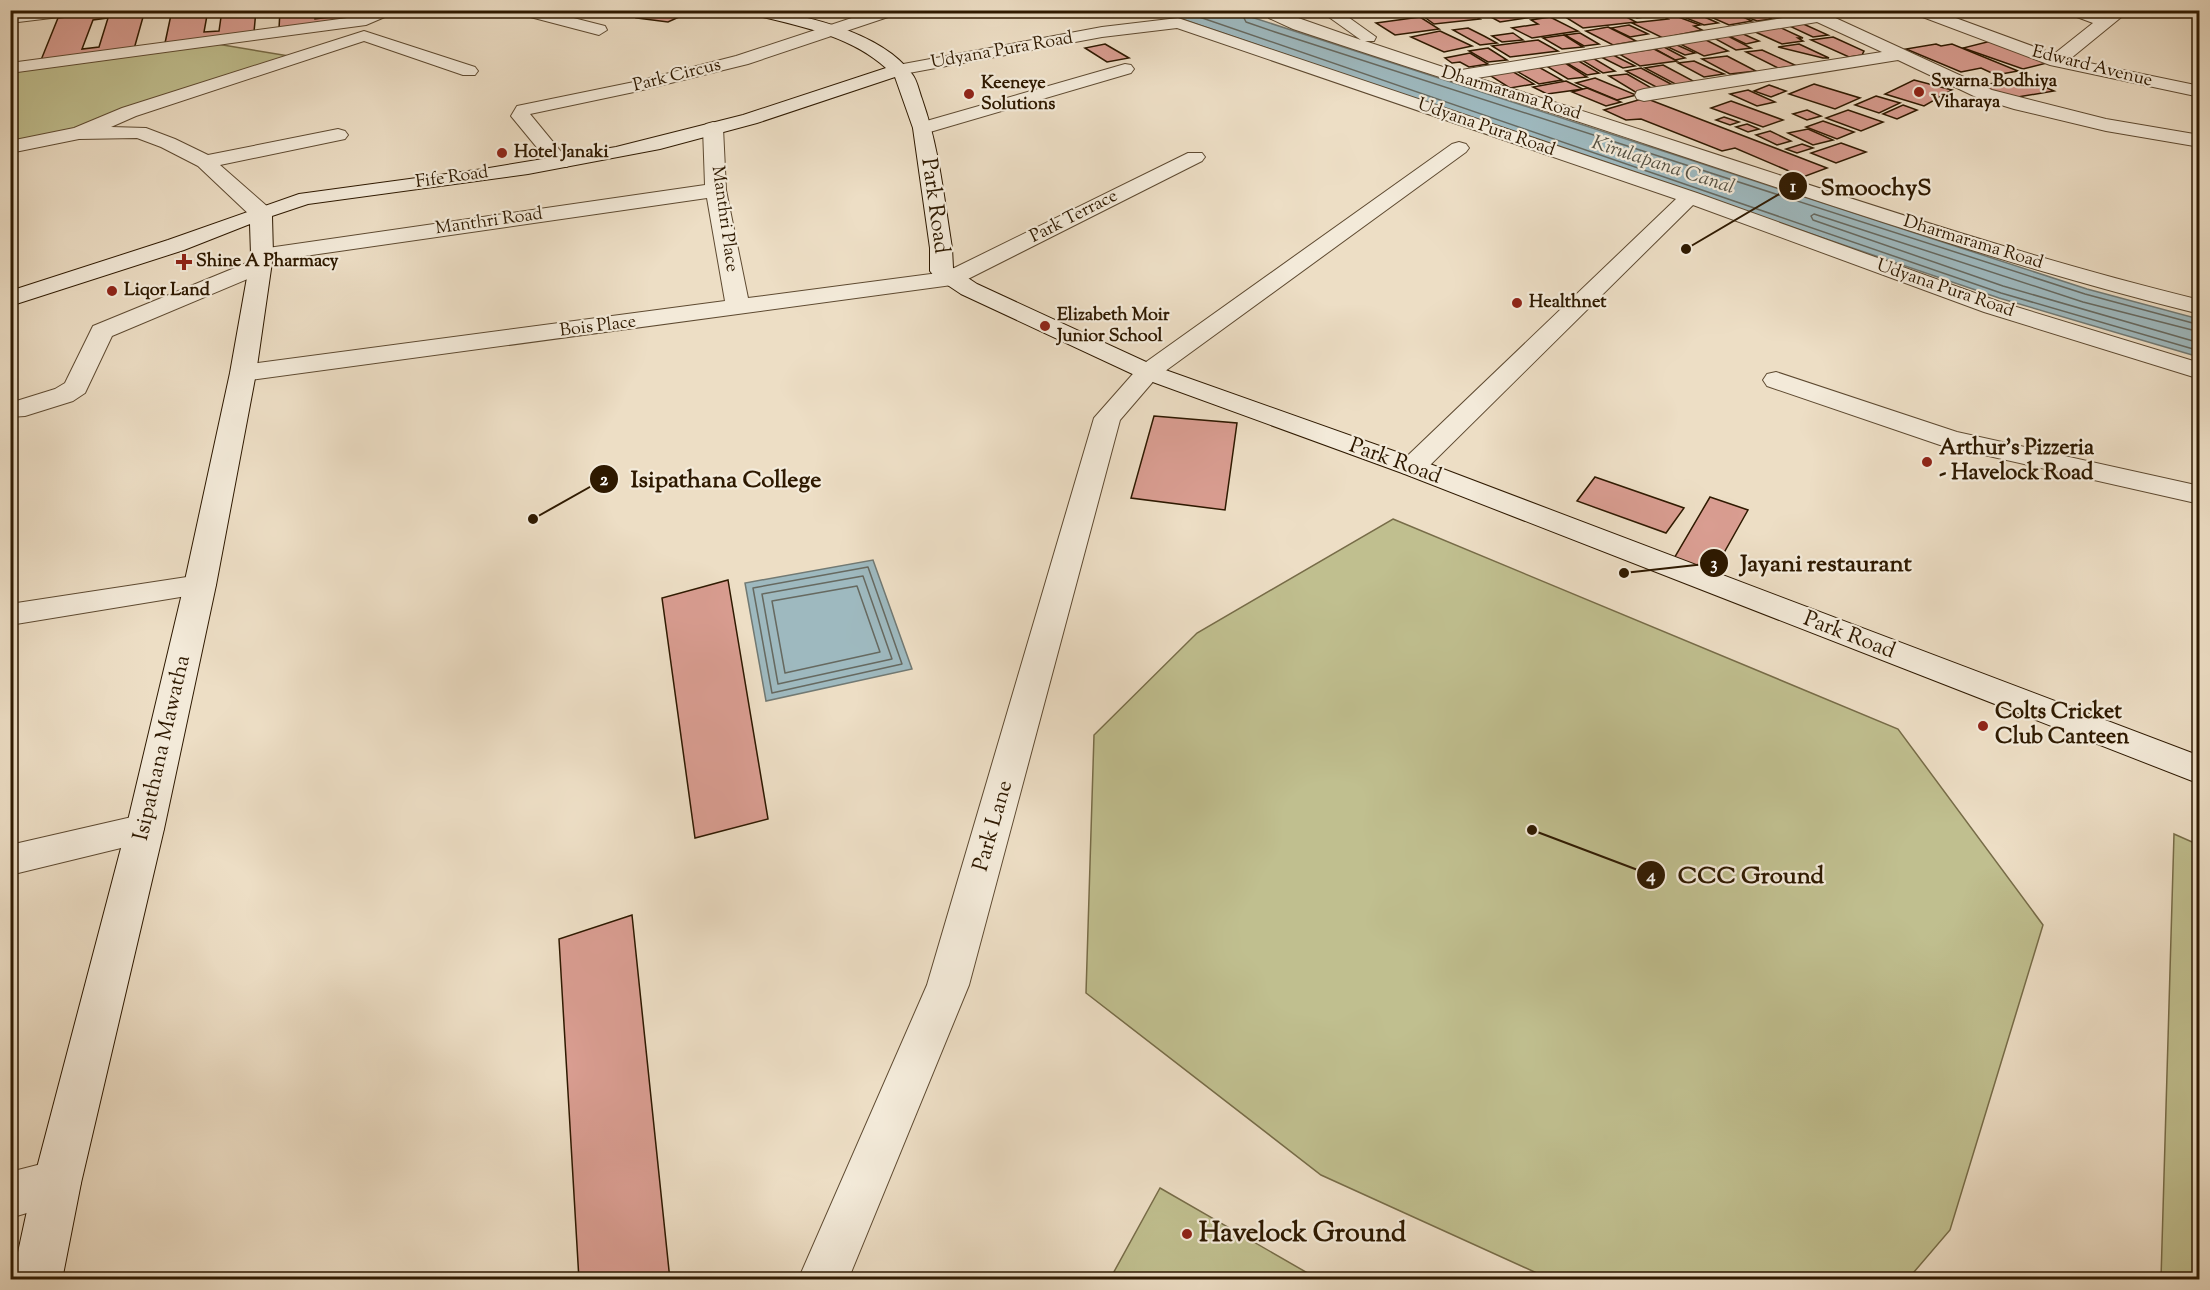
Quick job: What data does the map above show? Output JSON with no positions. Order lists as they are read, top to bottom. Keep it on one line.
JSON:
{"streets":{"street":["Udyana Pura Road","Edward Avenue","Park Circus","Dharmarama Road","Fife Road","Park Road","Park Terrace","Manthri Place","Manthri Road","Bois Place","Isipathana Mawatha","Park Lane"]},"crossings":[["Udyana Pura Road","Fife Road"],["Udyana Pura Road","Park Road"],["Park Circus","Fife Road"],["Park Circus","Park Road"],["Fife Road","Park Road"],["Fife Road","Manthri Place"],["Fife Road","Isipathana Mawatha"],["Park Road","Park Terrace"],["Park Road","Bois Place"],["Park Road","Park Lane"],["Park Terrace","Bois Place"],["Manthri Place","Manthri Road"],["Manthri Place","Bois Place"],["Manthri Road","Isipathana Mawatha"],["Bois Place","Isipathana Mawatha"]],"water":["Kirulapana Canal"],"places":{"other":["Swarna Bodhiya Viharaya","Keeneye Solutions","Hotel Janaki","SmoochyS","Liqor Land","Healthnet","Elizabeth Moir Junior School","Arthur's Pizzeria - Havelock Road","Isipathana College","Jayani restaurant","Colts Cricket Club Canteen","CCC Ground","Havelock Ground"],"health":["Shine A Pharmacy"]}}
